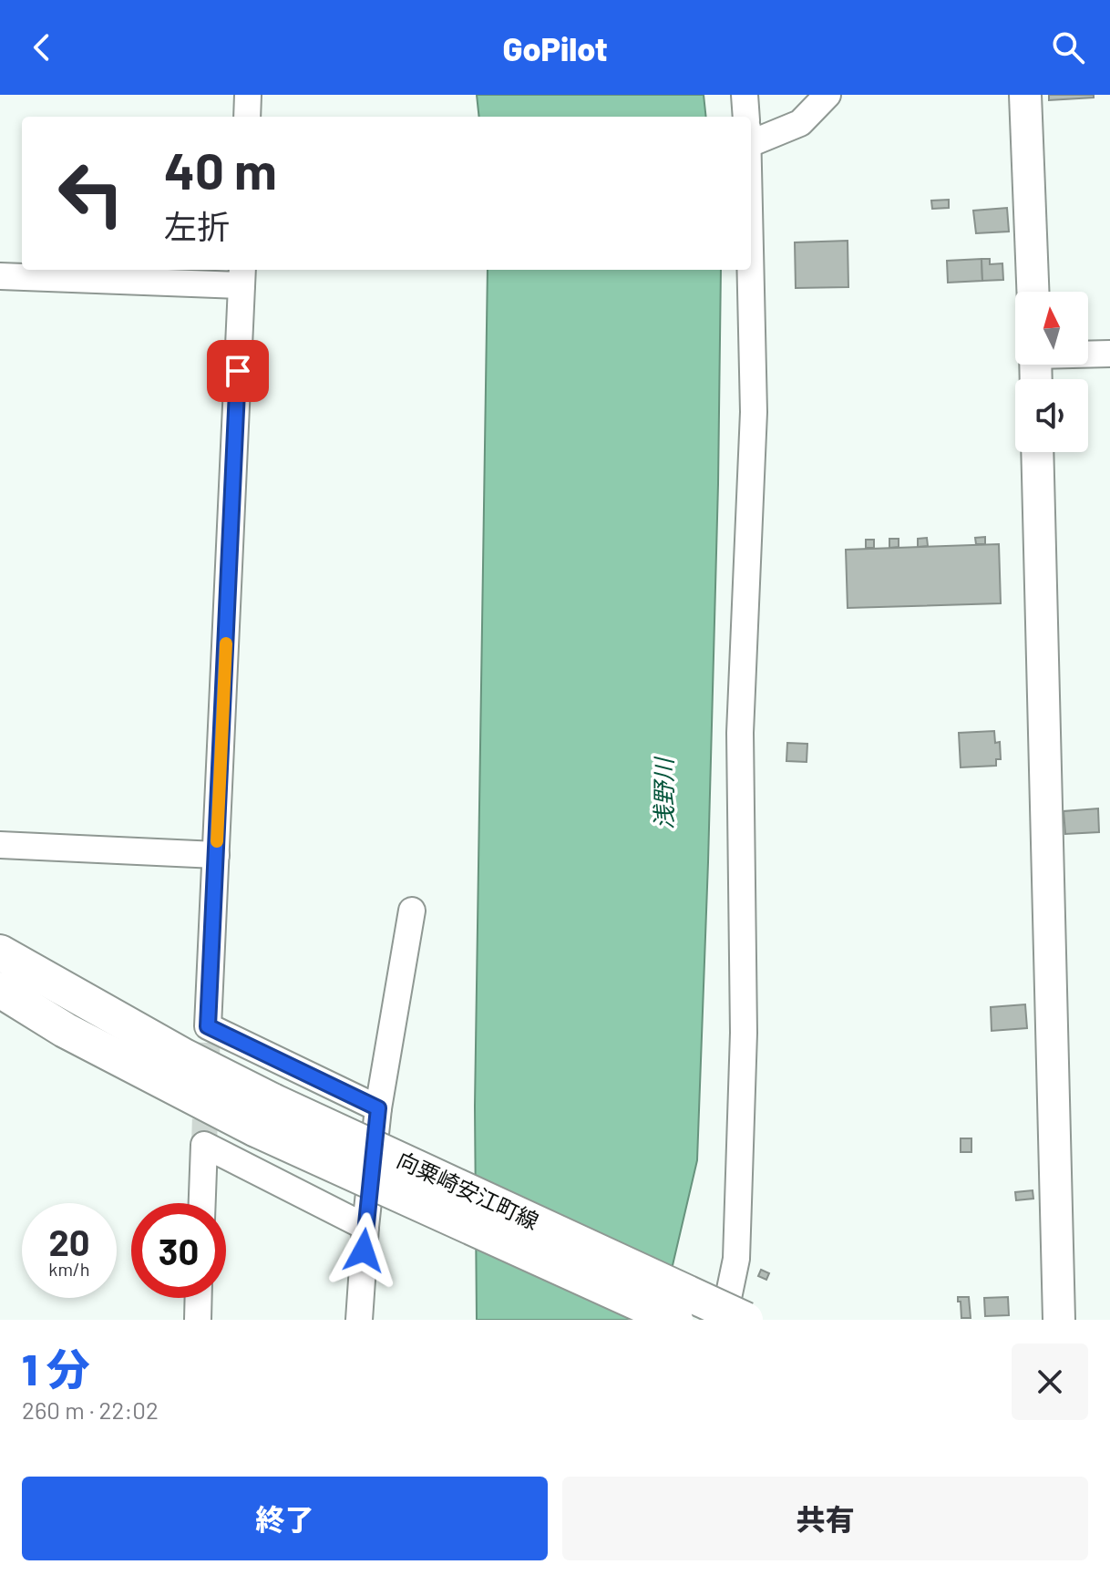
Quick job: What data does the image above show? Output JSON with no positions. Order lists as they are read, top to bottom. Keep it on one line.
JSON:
{"streets":{"main road":["向粟崎安江町線"]},"water":["浅野川"],"north":"top","page":{"header":"GoPilot","turn":["40 m","左折"],"speed":"20 km/h","limit":"30","heading":["1 分","260 m · 22:02"],"buttons":["終了","共有"]}}
